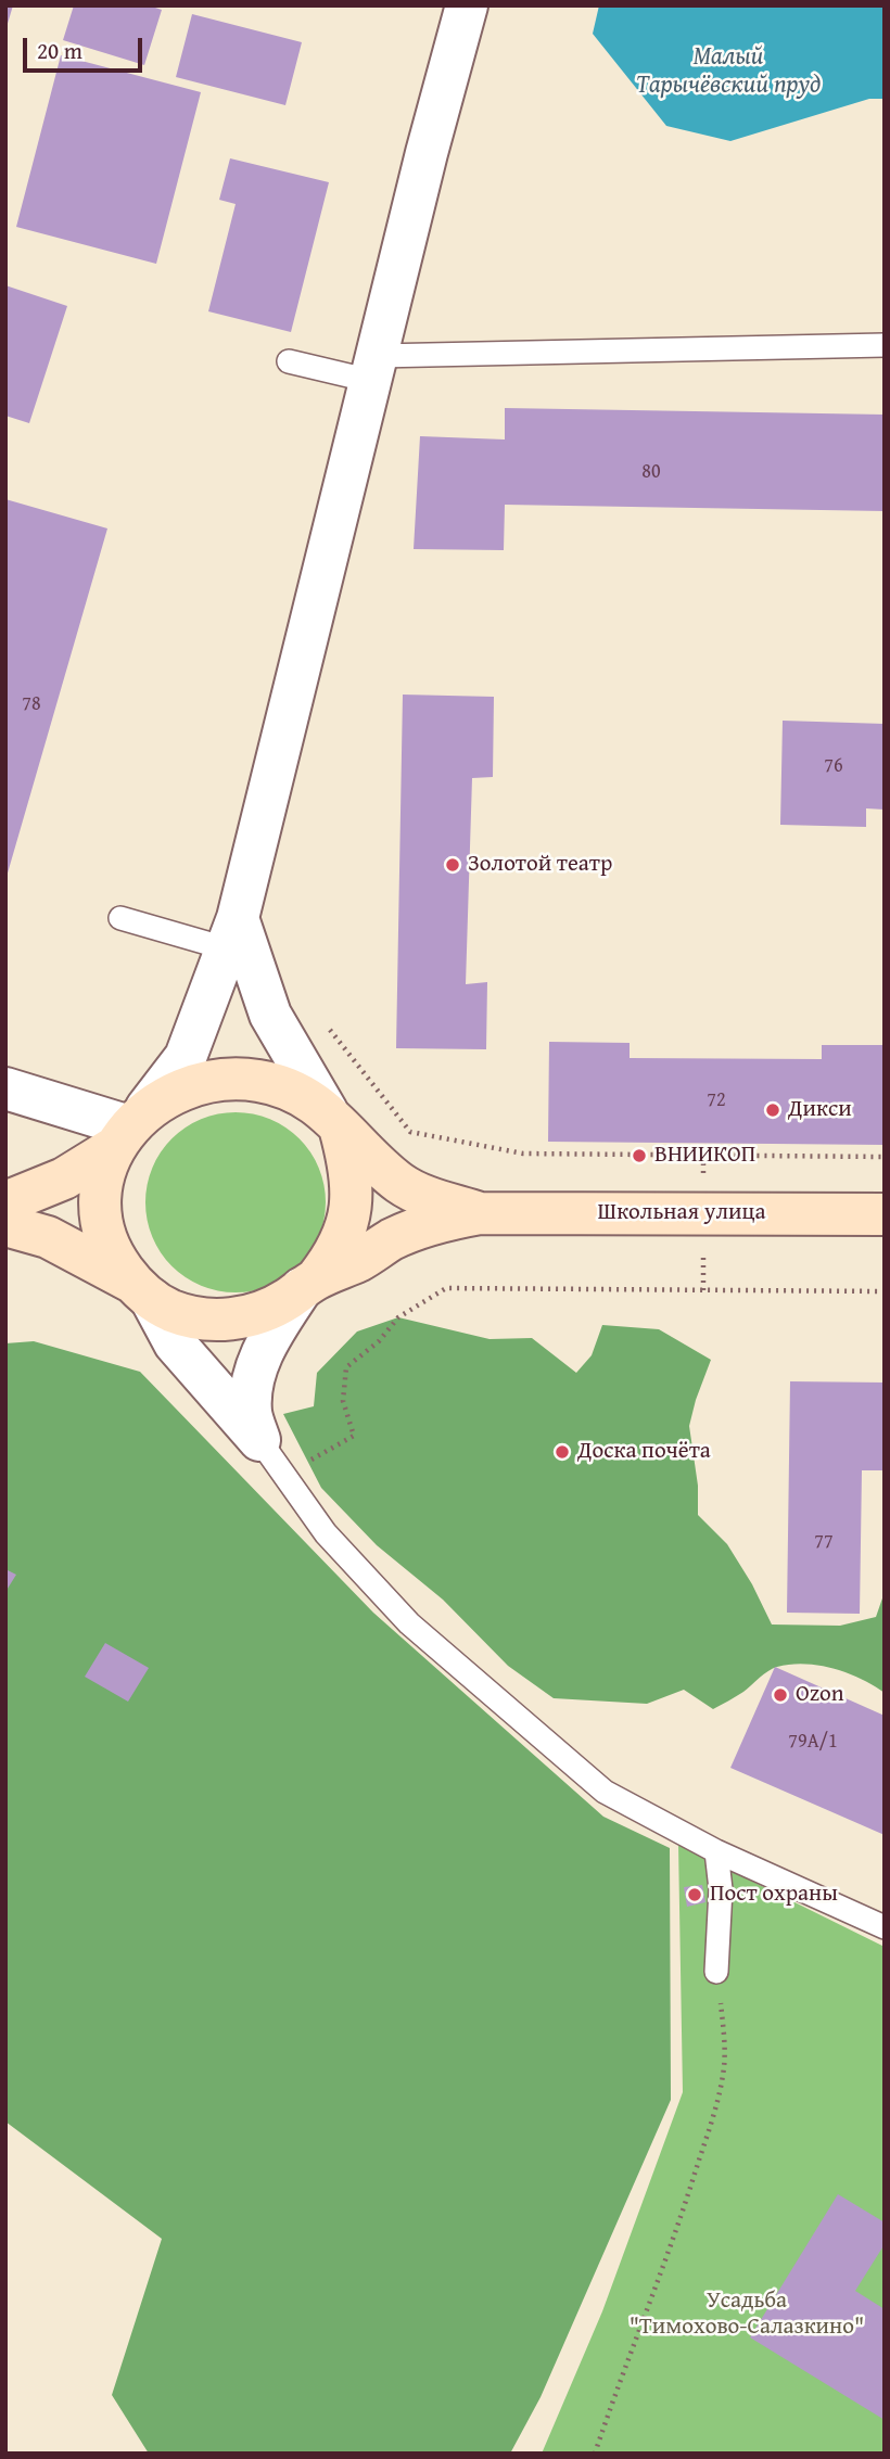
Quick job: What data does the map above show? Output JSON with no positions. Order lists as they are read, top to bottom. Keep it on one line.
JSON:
{"streets":{"main road":["Школьная улица"]},"water":["Малый Тарычёвский пруд"],"parks":["Усадьба \"Тимохово-Салазкино\""],"places":["Золотой театр","Дикси","ВНИИКОП","Доска почёта","Ozon","Пост охраны"],"house_numbers":["80","78","76","72","77","79А/1"],"scale_bar":"20 m"}
